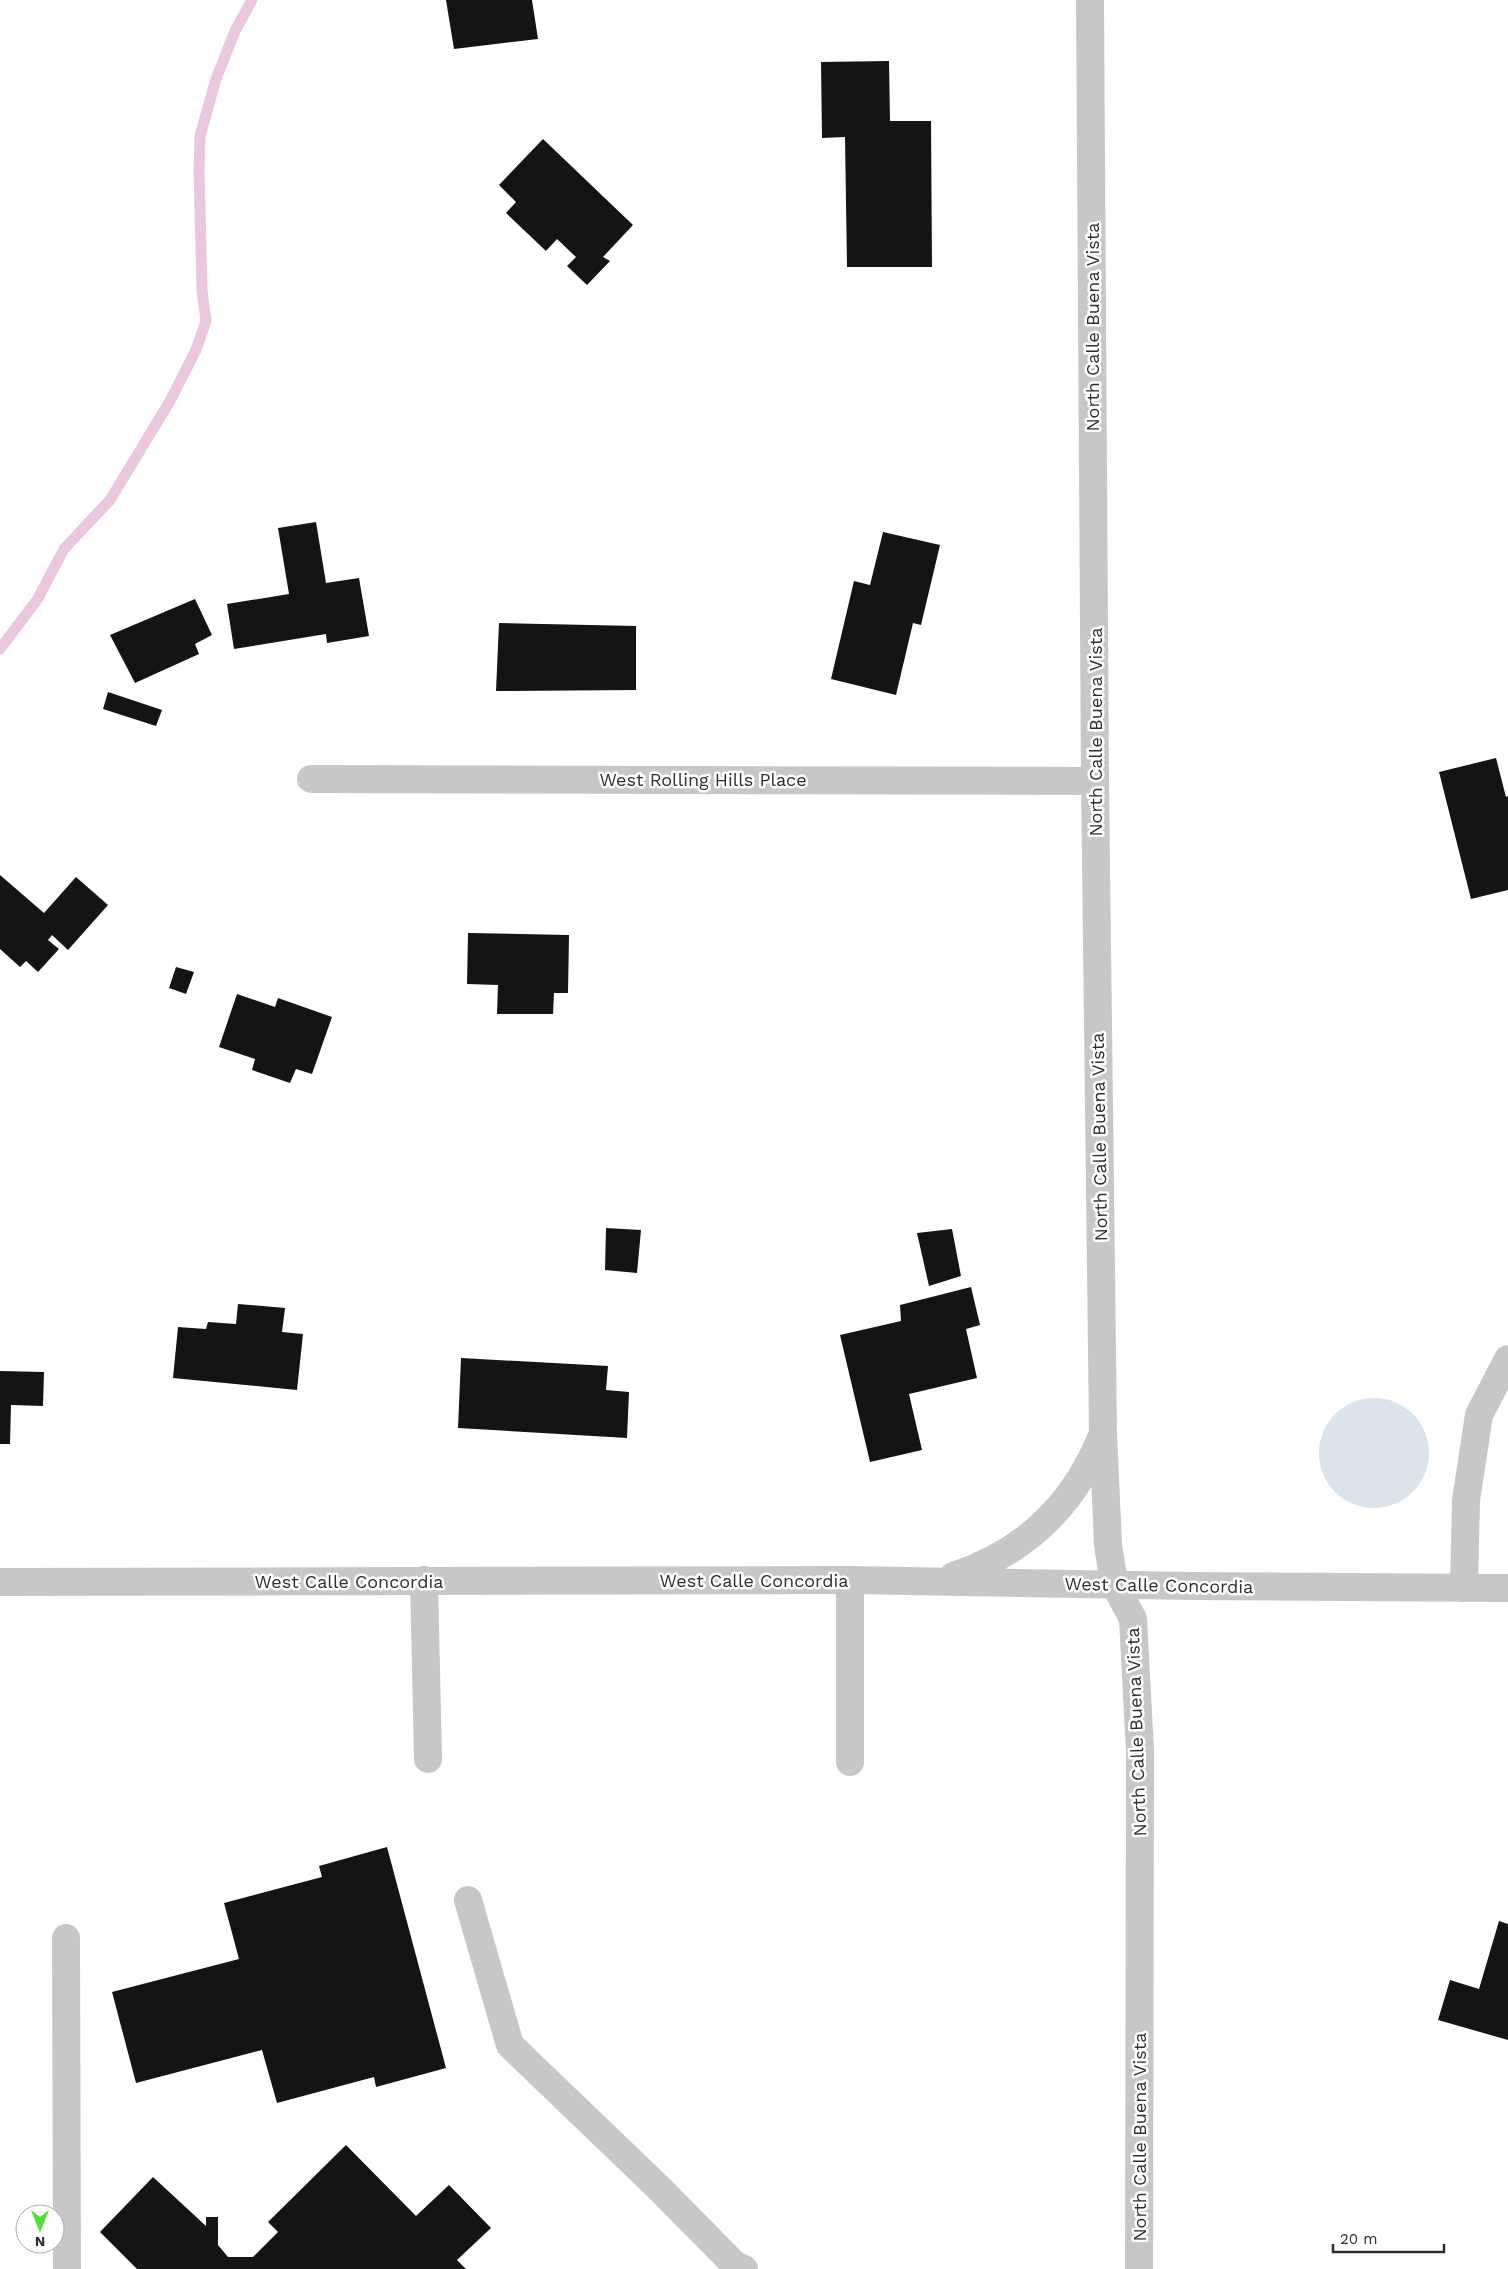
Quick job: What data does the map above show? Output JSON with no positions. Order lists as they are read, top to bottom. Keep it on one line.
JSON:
{"streets":{"street":["North Calle Buena Vista","West Rolling Hills Place","West Calle Concordia"]},"crossings":[["North Calle Buena Vista","West Rolling Hills Place"],["North Calle Buena Vista","West Calle Concordia"]],"scale_bar":"20 m","north":"bottom"}
